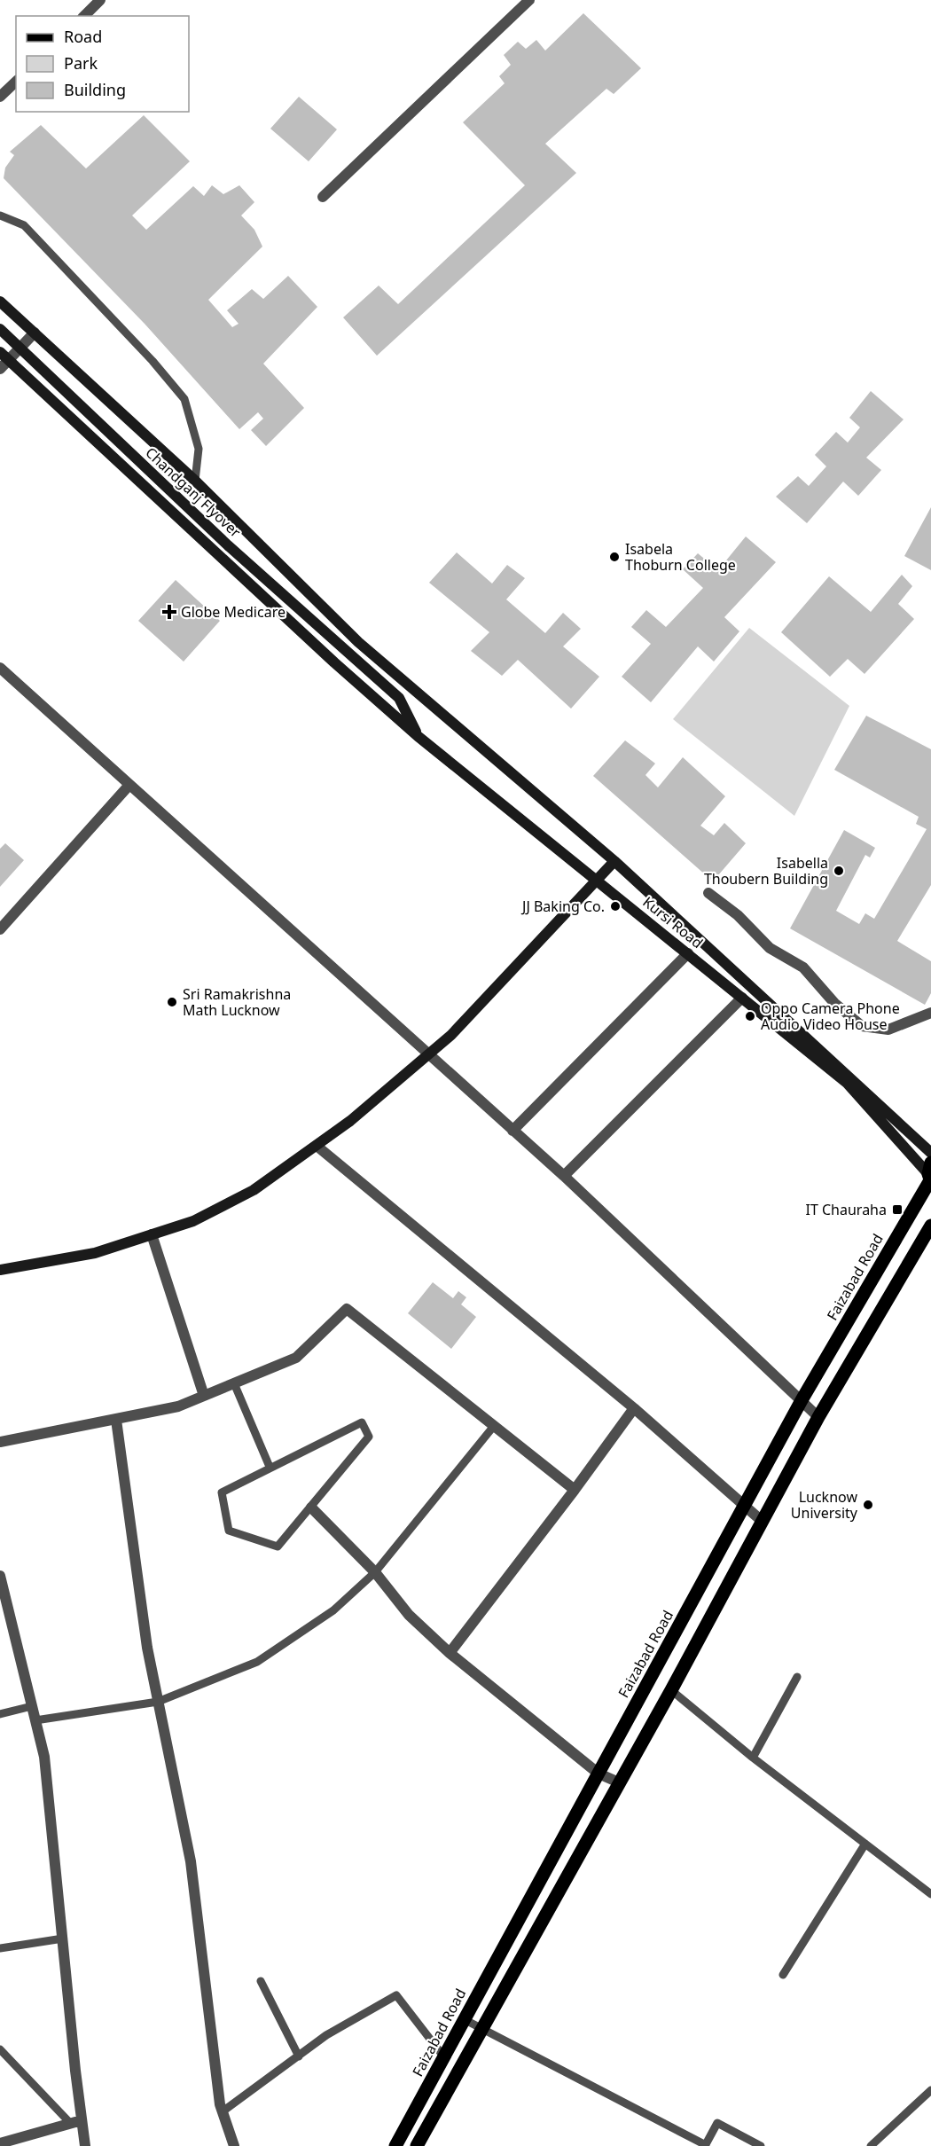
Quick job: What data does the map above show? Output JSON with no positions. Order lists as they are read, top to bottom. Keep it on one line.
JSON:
{"streets":{"main road":["Chandganj Flyover","Kursi Road","Faizabad Road"]},"crossings":[["Chandganj Flyover","Kursi Road"],["Kursi Road","Faizabad Road"]],"places":{"other":["Isabela Thoburn College","Isabella Thoubern Building","JJ Baking Co.","Sri Ramakrishna Math Lucknow","Oppo Camera Phone Audio Video House","Lucknow University"],"health":["Globe Medicare"],"transit":["IT Chauraha"]},"legend":["Road","Park","Building"]}
